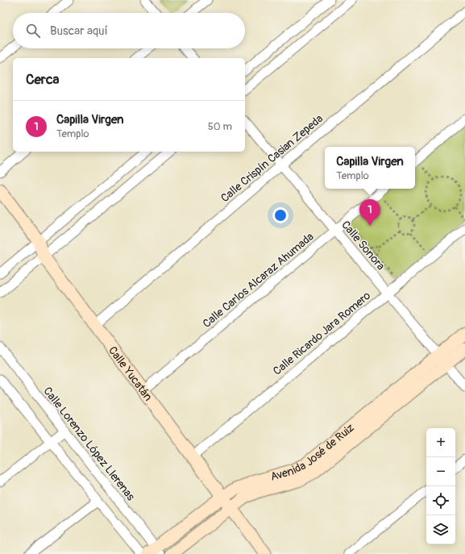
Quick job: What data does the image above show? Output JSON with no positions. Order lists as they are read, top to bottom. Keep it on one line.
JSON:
{"streets":{"street":["Calle Crispín Casian Zepeda","Calle Sonora","Calle Carlos Alcaraz Ahumada","Calle Ricardo Jara Romero","Calle Yucatán","Calle Lorenzo López Llerenas","Avenida José de Ruiz"]},"crossings":[["Calle Crispín Casian Zepeda","Calle Sonora"],["Calle Crispín Casian Zepeda","Calle Yucatán"],["Calle Sonora","Calle Carlos Alcaraz Ahumada"],["Calle Sonora","Calle Ricardo Jara Romero"],["Calle Sonora","Avenida José de Ruiz"],["Calle Carlos Alcaraz Ahumada","Calle Yucatán"],["Calle Ricardo Jara Romero","Calle Yucatán"],["Calle Yucatán","Avenida José de Ruiz"],["Calle Lorenzo López Llerenas","Avenida José de Ruiz"]],"page":{"search":"Buscar aquí","heading":"Cerca","list":[{"mark":"1","name":"Capilla Virgen","note":"Templo","value":"50 m"}],"popup":["Capilla Virgen","Templo"],"pins":"1","map_buttons":["+","−"]}}
